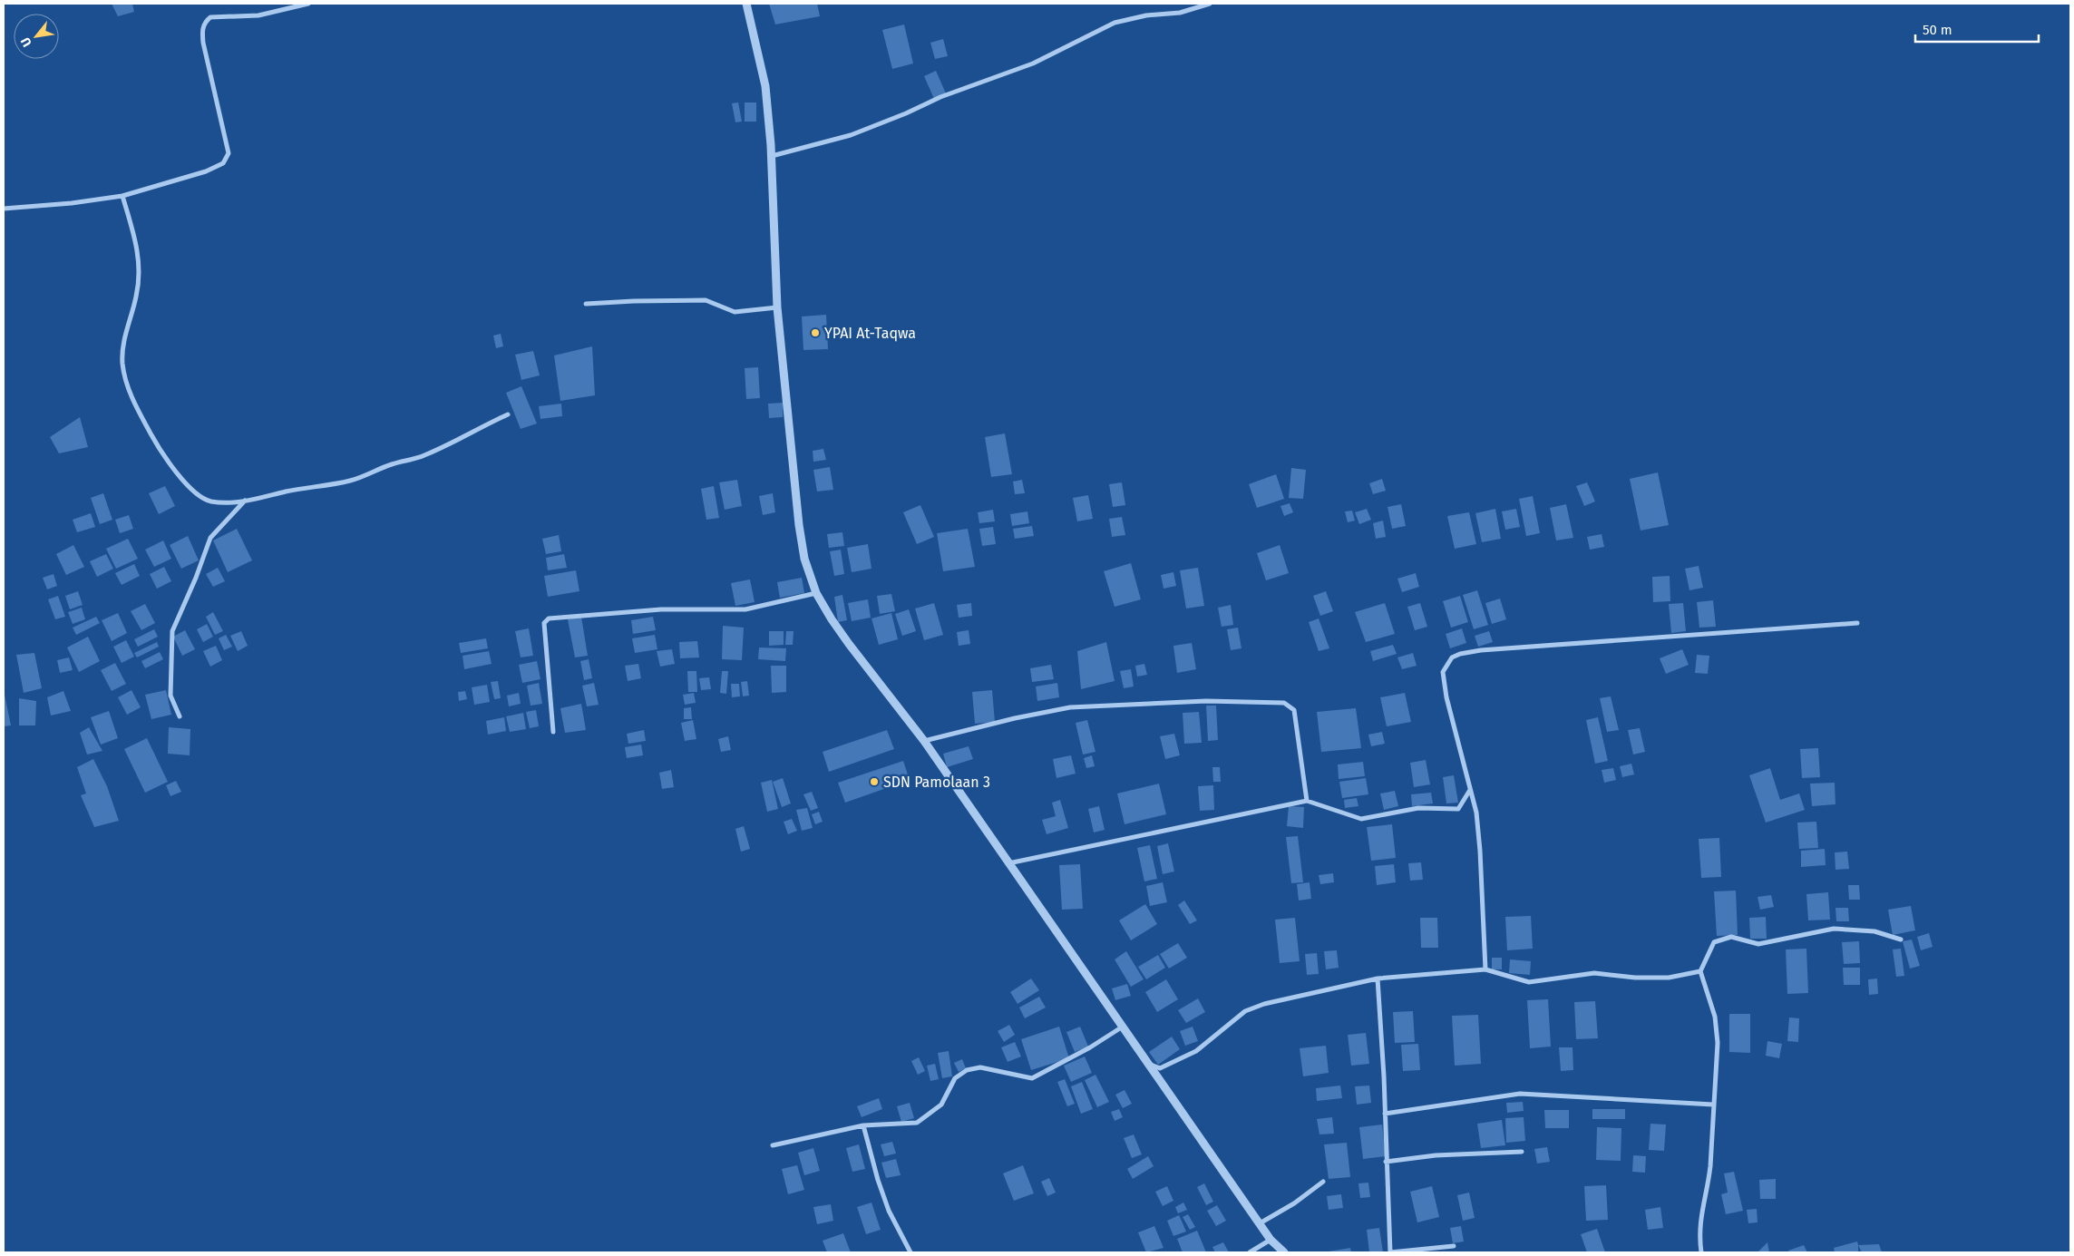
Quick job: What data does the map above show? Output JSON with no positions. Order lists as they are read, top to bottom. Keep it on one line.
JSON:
{"places":["YPAI At-Taqwa","SDN Pamolaan 3"],"scale_bar":"50 m","north":"bottom left"}
